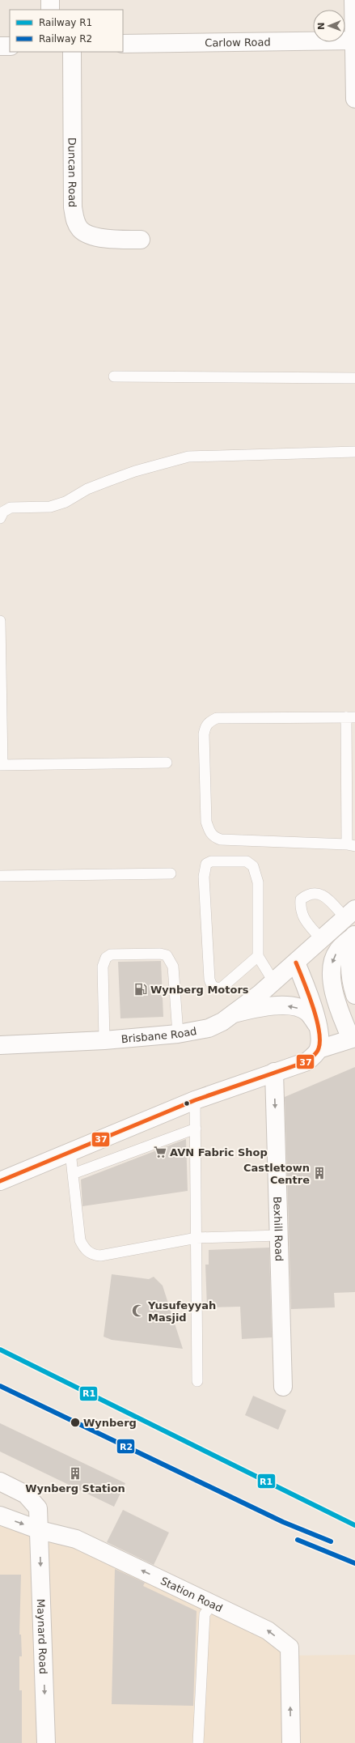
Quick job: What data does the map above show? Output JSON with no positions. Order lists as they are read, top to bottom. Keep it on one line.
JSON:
{"streets":{"street":["Carlow Road","Duncan Road","Brisbane Road","Bexhill Road","Station Road","Maynard Road"]},"crossings":[["Station Road","Maynard Road"]],"one_way":["Bexhill Road","Maynard Road"],"places":{"fuel station":["Wynberg Motors"],"supermarket":["AVN Fabric Shop"],"building":["Castletown Centre","Wynberg Station"],"mosque":["Yusufeyyah Masjid"],"other":["Wynberg"]},"lines":["transit line 37","rail line R1","rail line R2"],"legend":["Railway R1","Railway R2"],"north":"left"}
